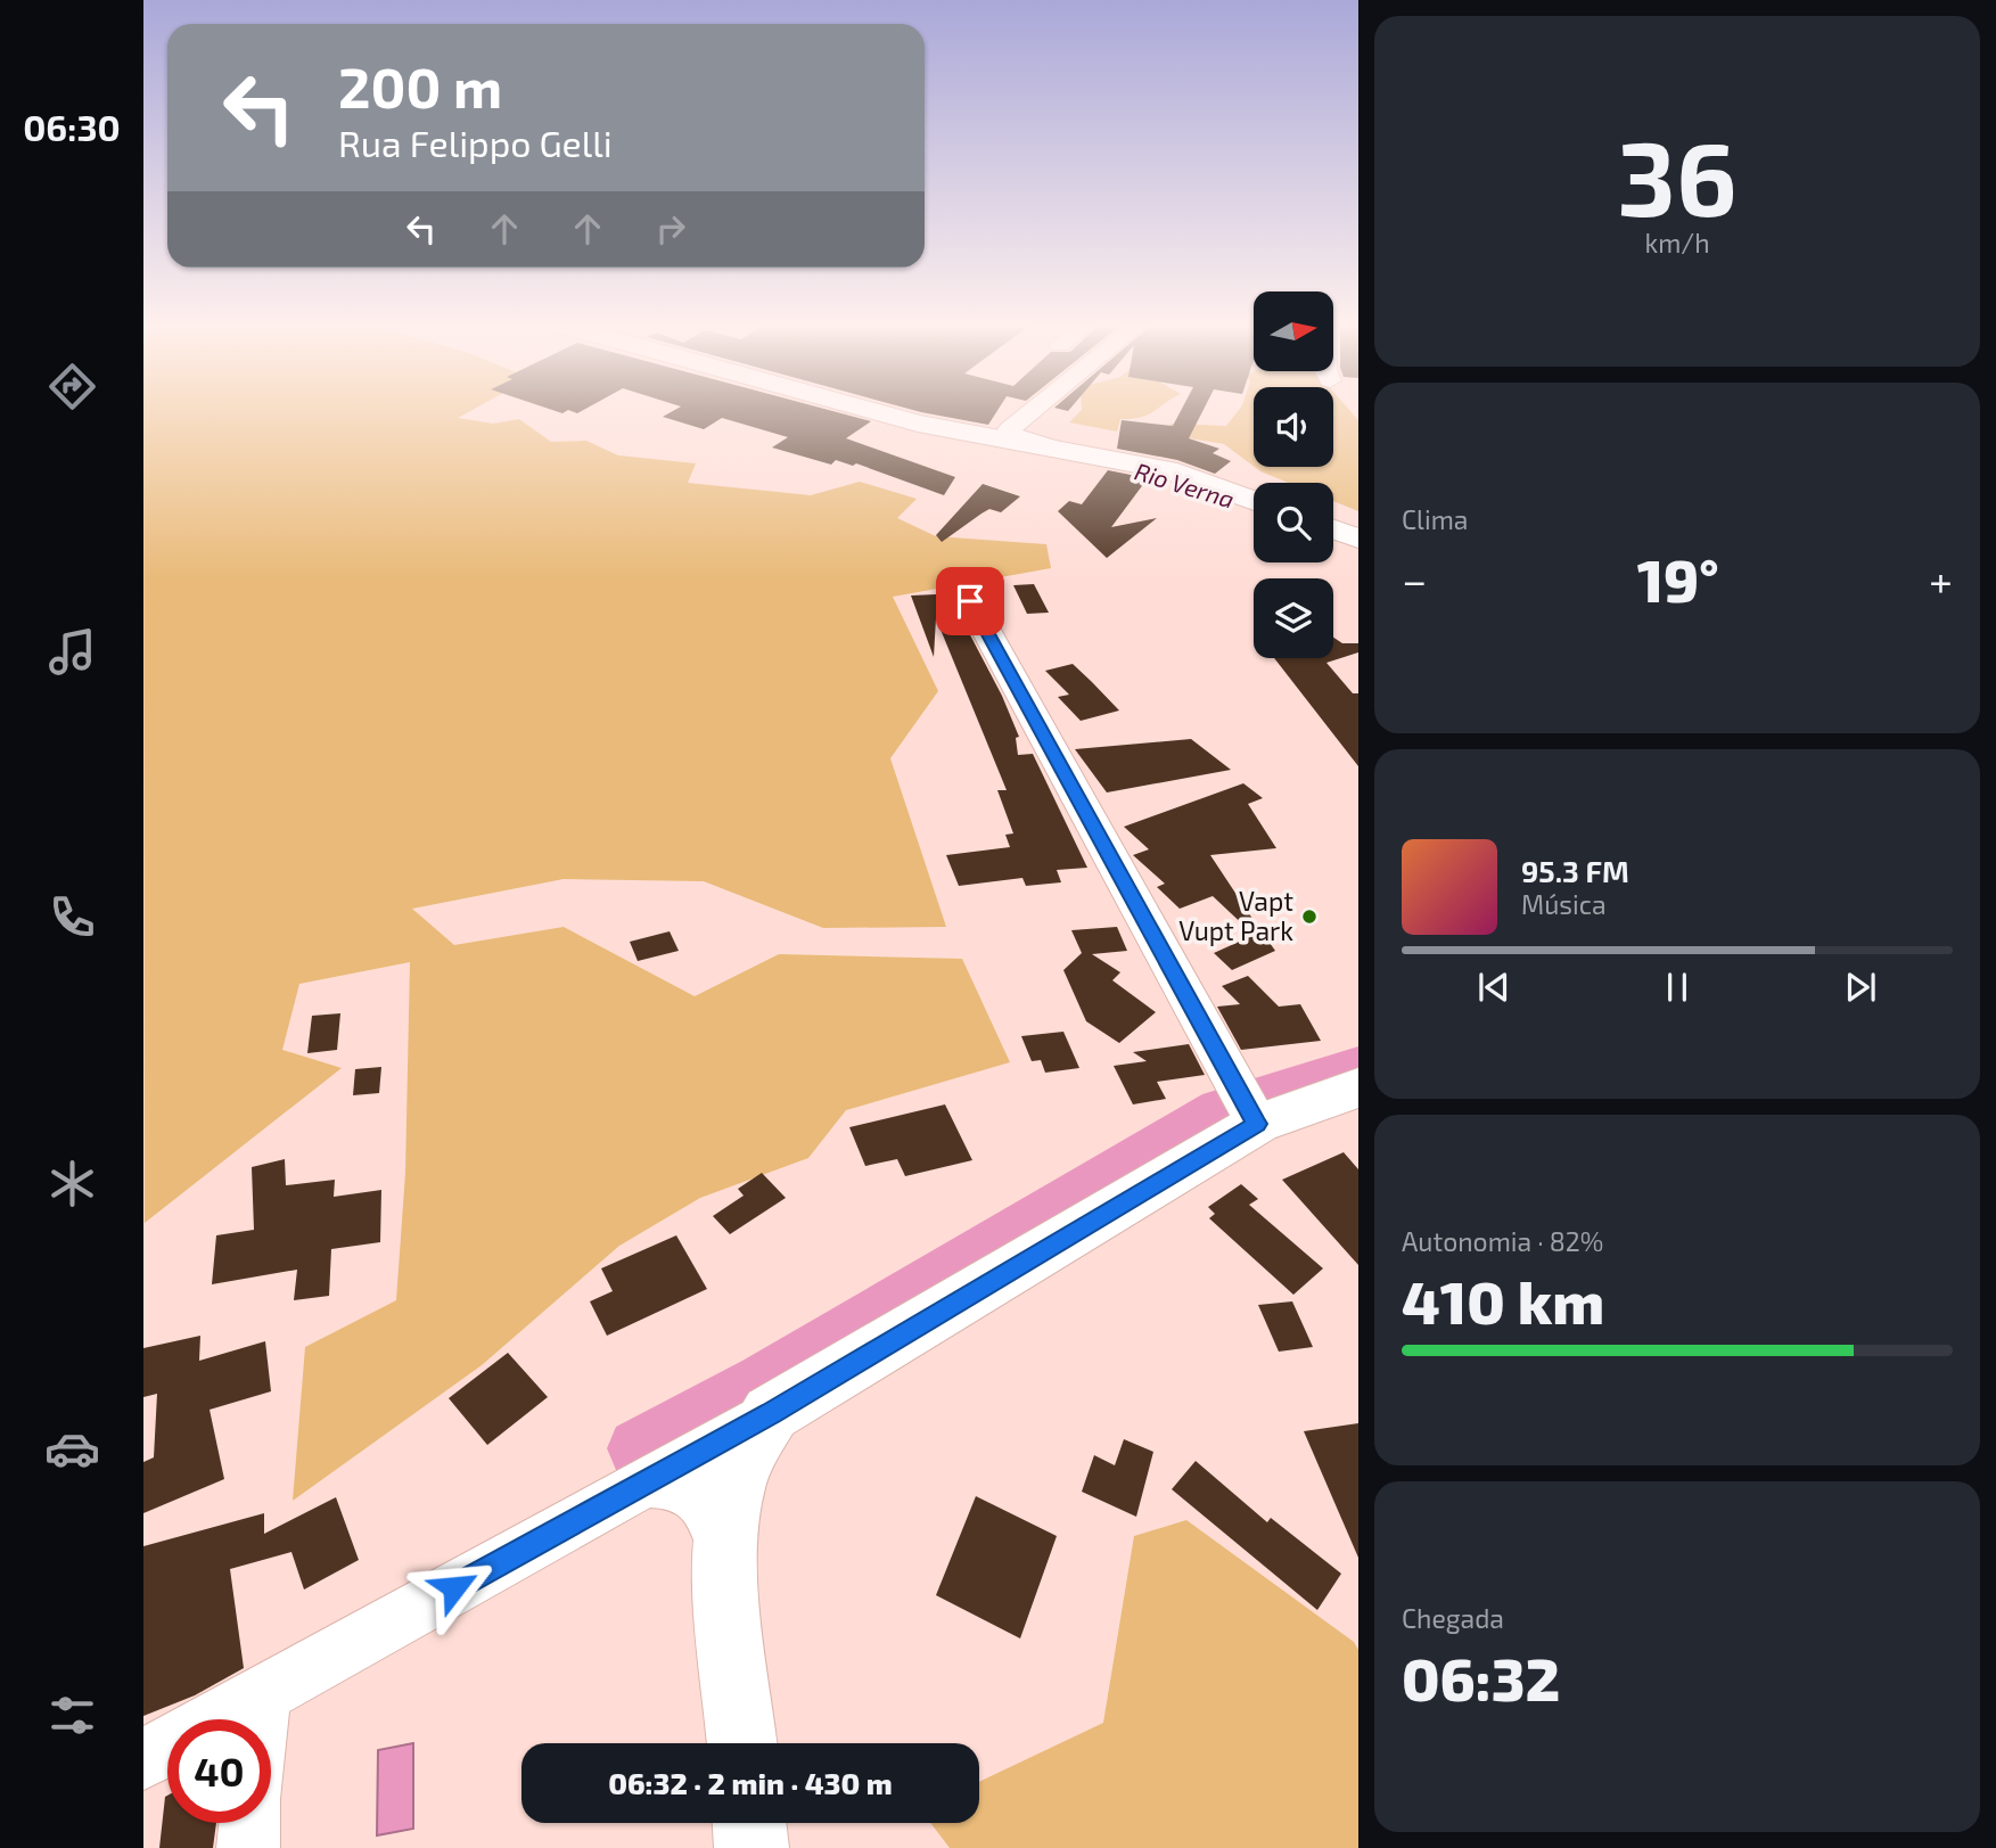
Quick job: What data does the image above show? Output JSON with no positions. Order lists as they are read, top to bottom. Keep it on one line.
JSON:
{"water":["Rio Verna"],"places":["Vapt Vupt Park"],"north":"right","page":{"tabs":"06:30","tile":[["36","km/h"],"Clima",["Autonomia · 82%","410 km"],["Chegada","06:32"]],"turn":["200 m","Rua Felippo Gelli"],"heat":["−","19°","+"],"song":["95.3 FM","Música"],"limit":"40","trip":"06:32 · 2 min · 430 m"}}
